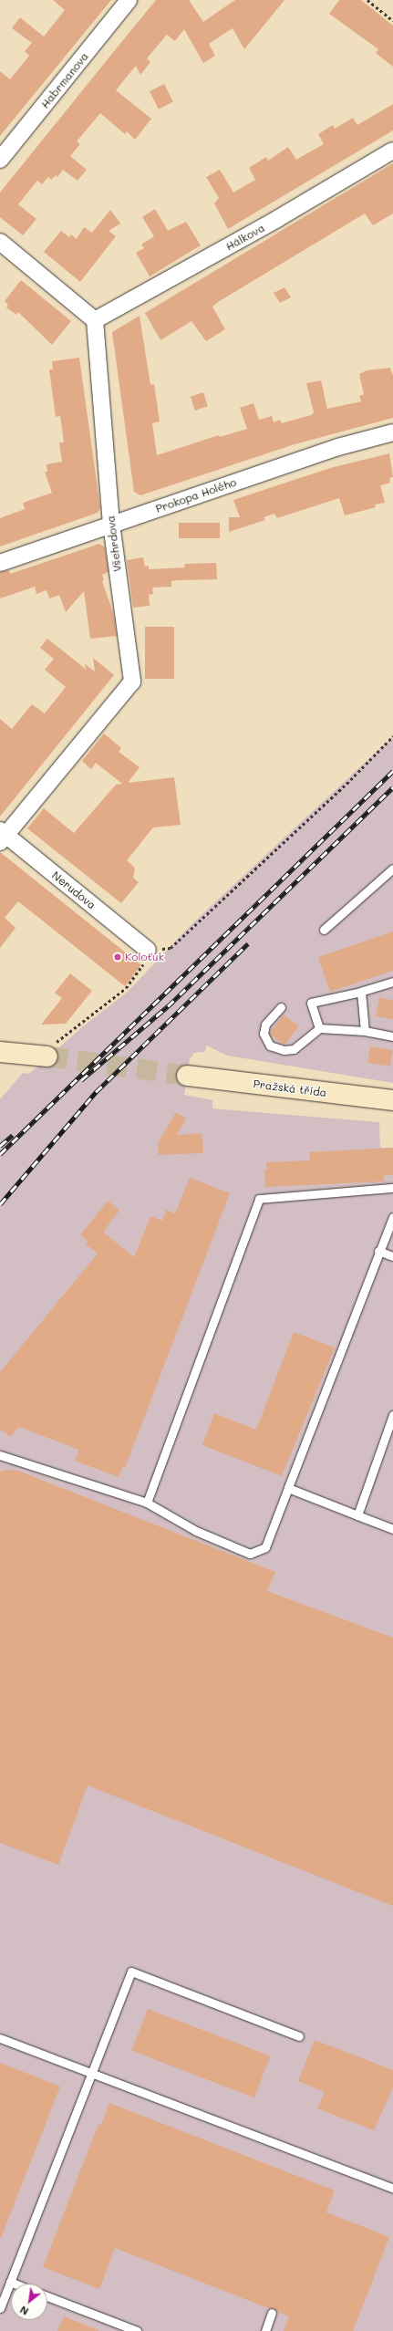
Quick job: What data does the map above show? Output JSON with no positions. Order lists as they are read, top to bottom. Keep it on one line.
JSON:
{"streets":{"street":["Habrmanova","Hálkova","Prokopa Holého","Všehrdova","Nerudova","Pražská třída"]},"crossings":[["Hálkova","Všehrdova"],["Prokopa Holého","Všehrdova"],["Všehrdova","Nerudova"]],"places":["Koloťuk"],"north":"bottom left"}
